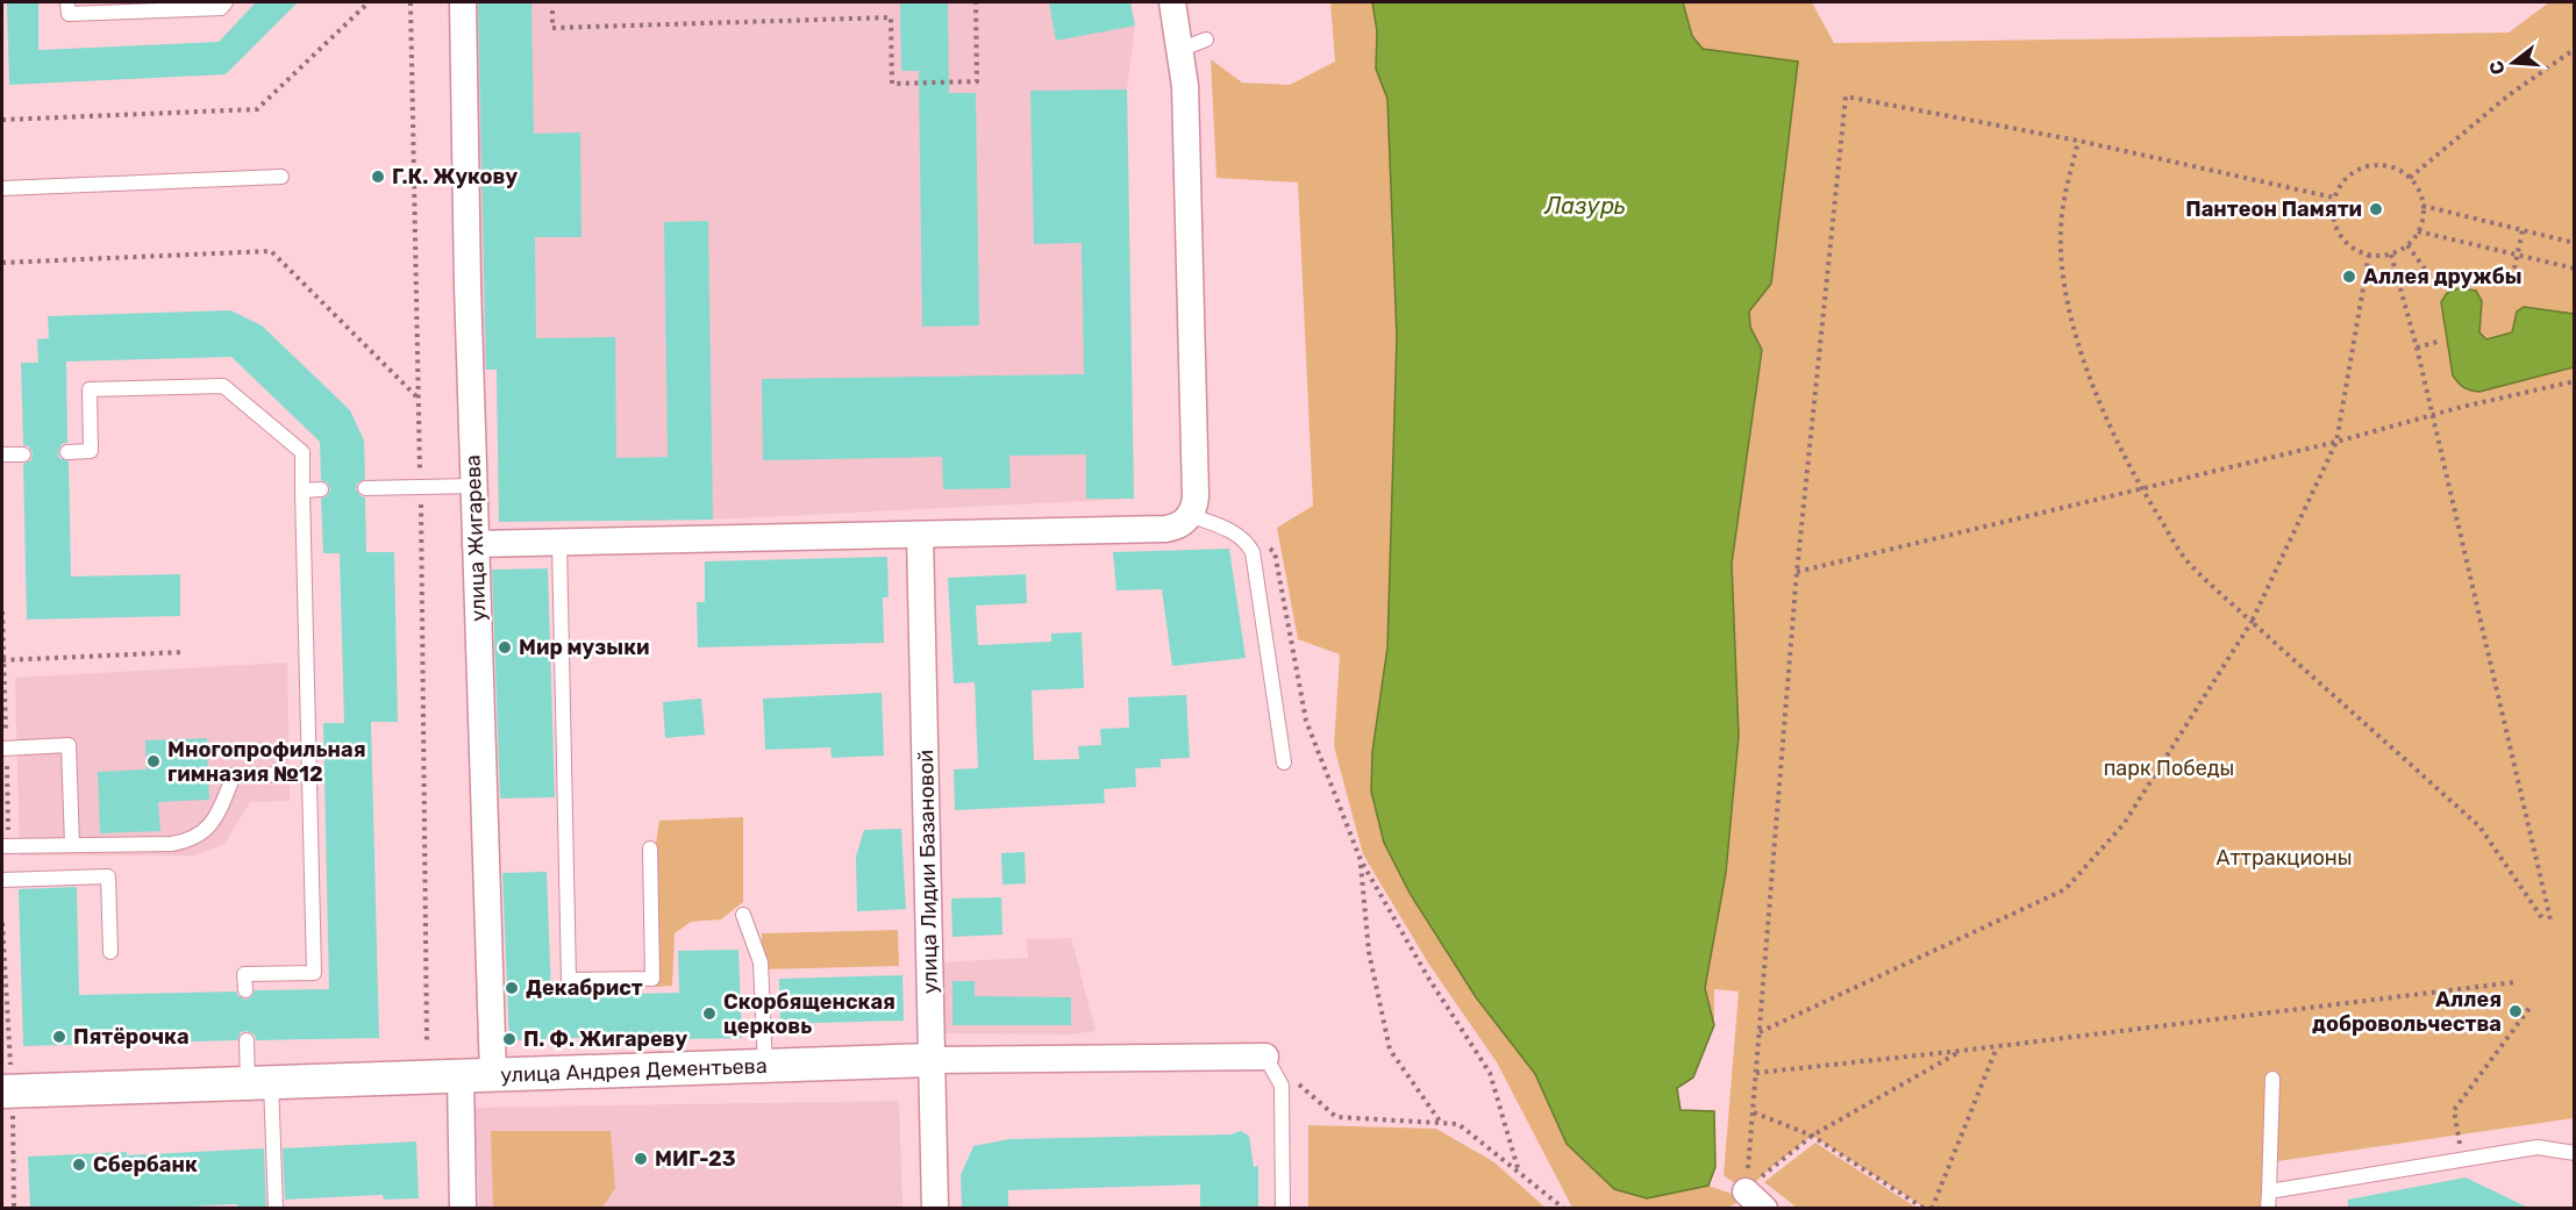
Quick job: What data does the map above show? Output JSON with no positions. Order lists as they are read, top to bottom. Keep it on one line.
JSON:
{"streets":{"street":["улица Жигарева","улица Лидии Базановой","улица Андрея Дементьева"]},"crossings":[["улица Жигарева","улица Андрея Дементьева"],["улица Лидии Базановой","улица Андрея Дементьева"]],"water":["Лазурь"],"parks":["парк Победы","Аттракционы"],"places":["Г.К. Жукову","Пантеон Памяти","Аллея дружбы","Мир музыки","Многопрофильная гимназия №12","Декабрист","Аллея добровольчества","Скорбященская церковь","Пятёрочка","П. Ф. Жигареву","МИГ-23","Сбербанк"],"north":"left"}
